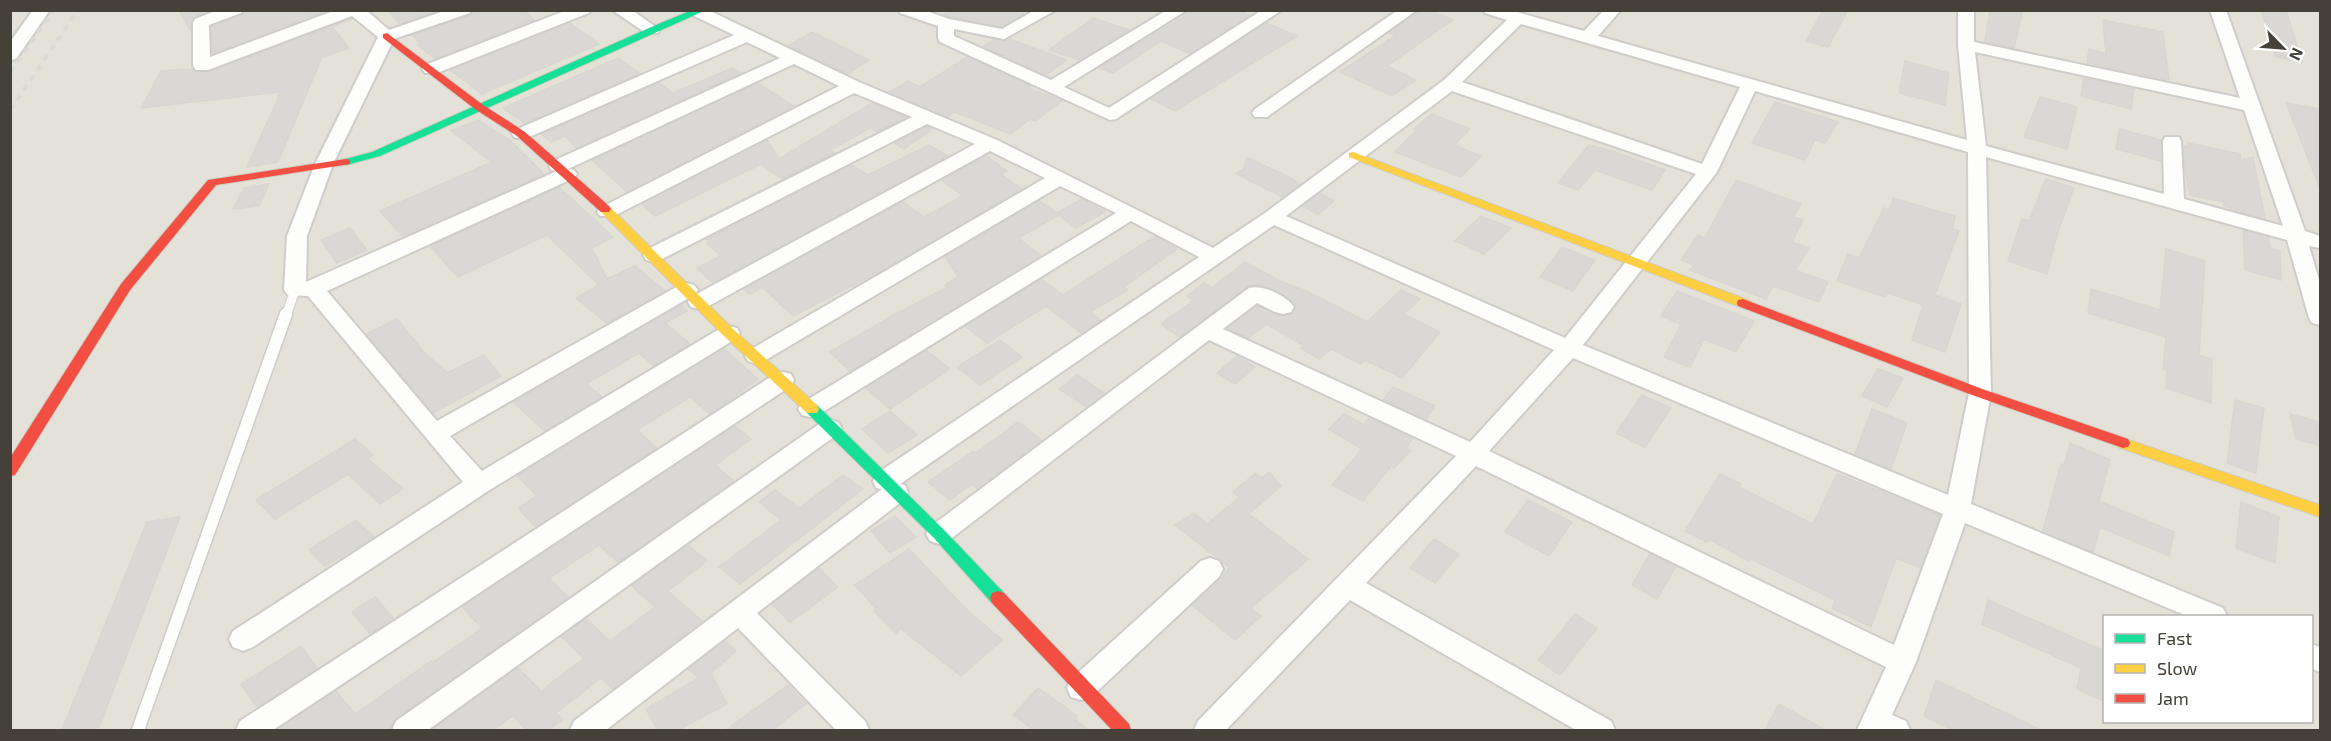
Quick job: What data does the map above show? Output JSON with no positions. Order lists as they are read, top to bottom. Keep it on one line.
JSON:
{"legend":["Fast","Slow","Jam"],"north":"bottom right"}
